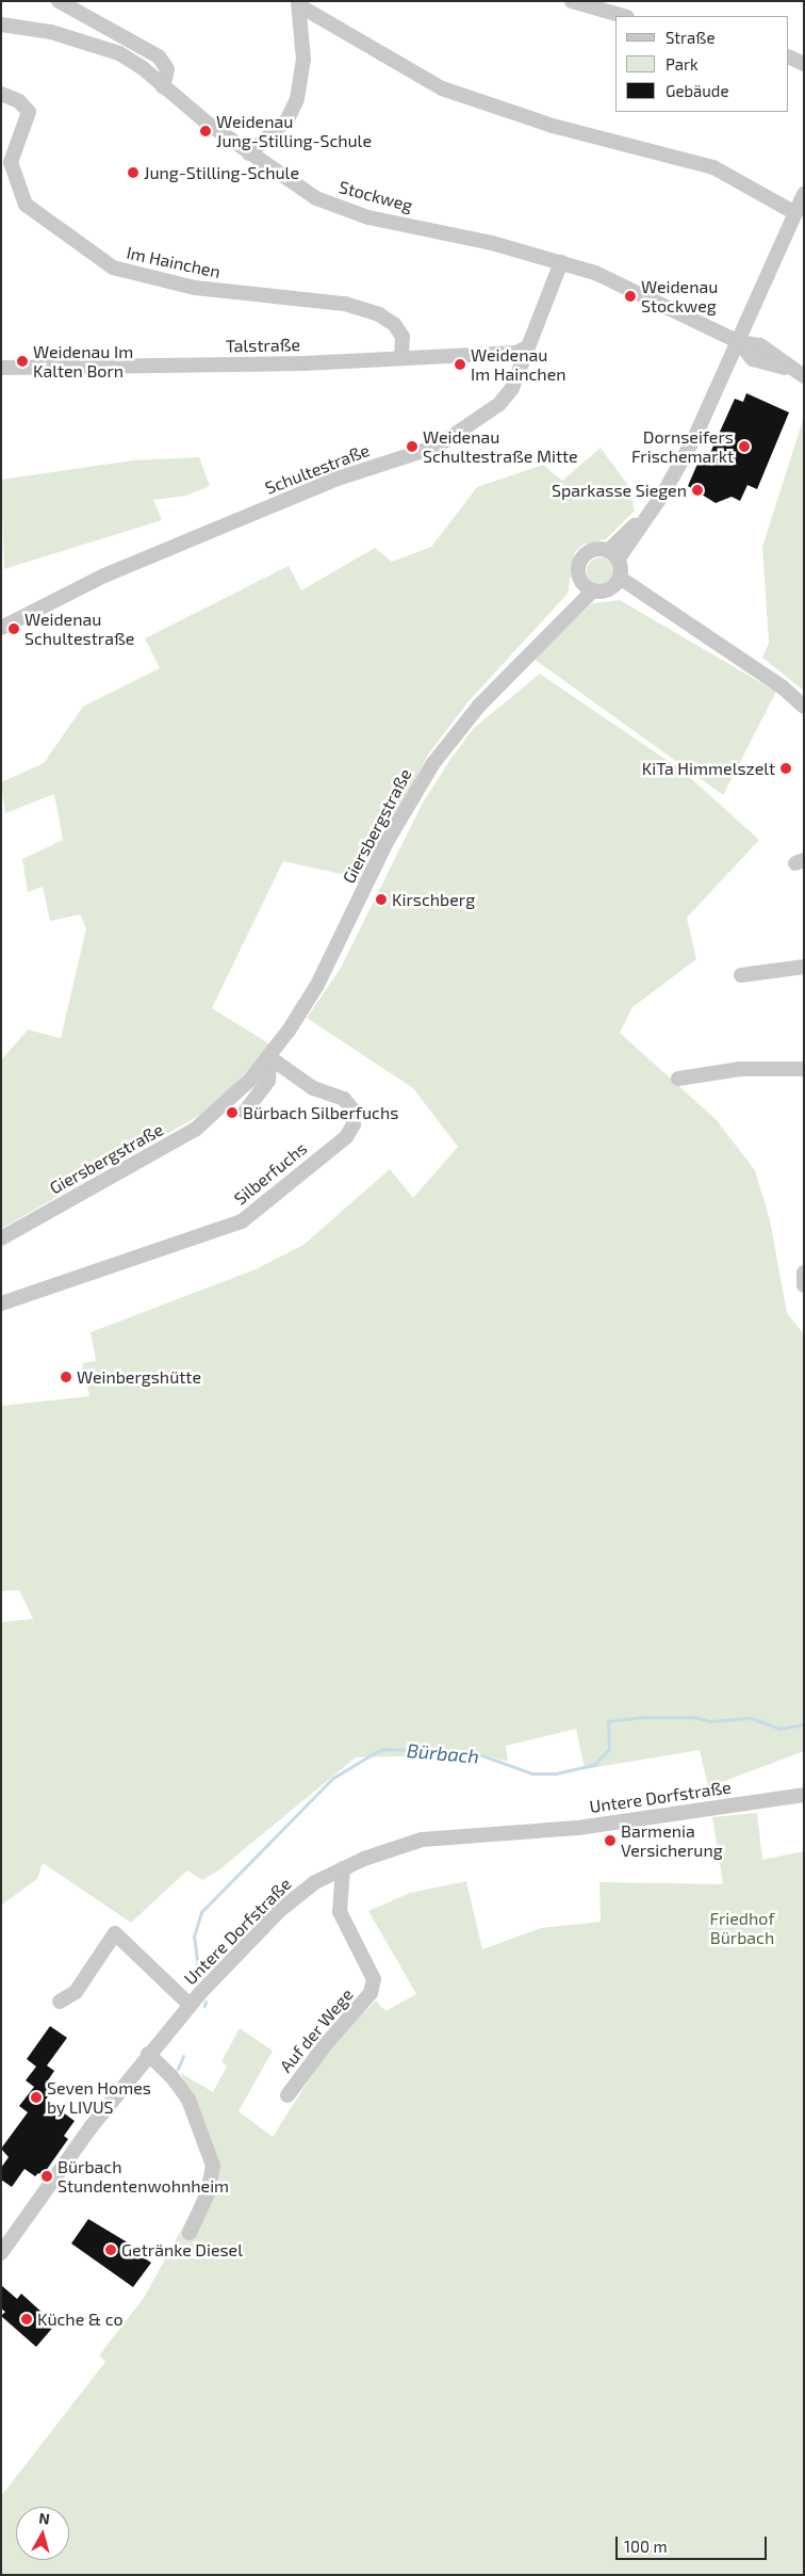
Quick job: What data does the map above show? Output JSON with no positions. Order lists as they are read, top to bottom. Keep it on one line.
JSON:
{"streets":{"street":["Stockweg","Im Hainchen","Talstraße","Schultestraße","Giersbergstraße","Silberfuchs","Untere Dorfstraße","Auf der Wege"]},"crossings":[["Stockweg","Schultestraße"],["Im Hainchen","Talstraße"],["Talstraße","Schultestraße"],["Giersbergstraße","Silberfuchs"],["Untere Dorfstraße","Auf der Wege"]],"water":["Bürbach"],"parks":["Friedhof Bürbach"],"places":["Weidenau Jung-Stilling-Schule","Jung-Stilling-Schule","Weidenau Stockweg","Weidenau Im Kalten Born","Weidenau Im Hainchen","Weidenau Schultestraße Mitte","Dornseifers Frischemarkt","Sparkasse Siegen","Weidenau Schultestraße","KiTa Himmelszelt","Kirschberg","Bürbach Silberfuchs","Weinbergshütte","Barmenia Versicherung","Seven Homes by LIVUS","Bürbach Stundentenwohnheim","Getränke Diesel","Küche & co"],"legend":["Straße","Park","Gebäude"],"scale_bar":"100 m","north":"top"}
